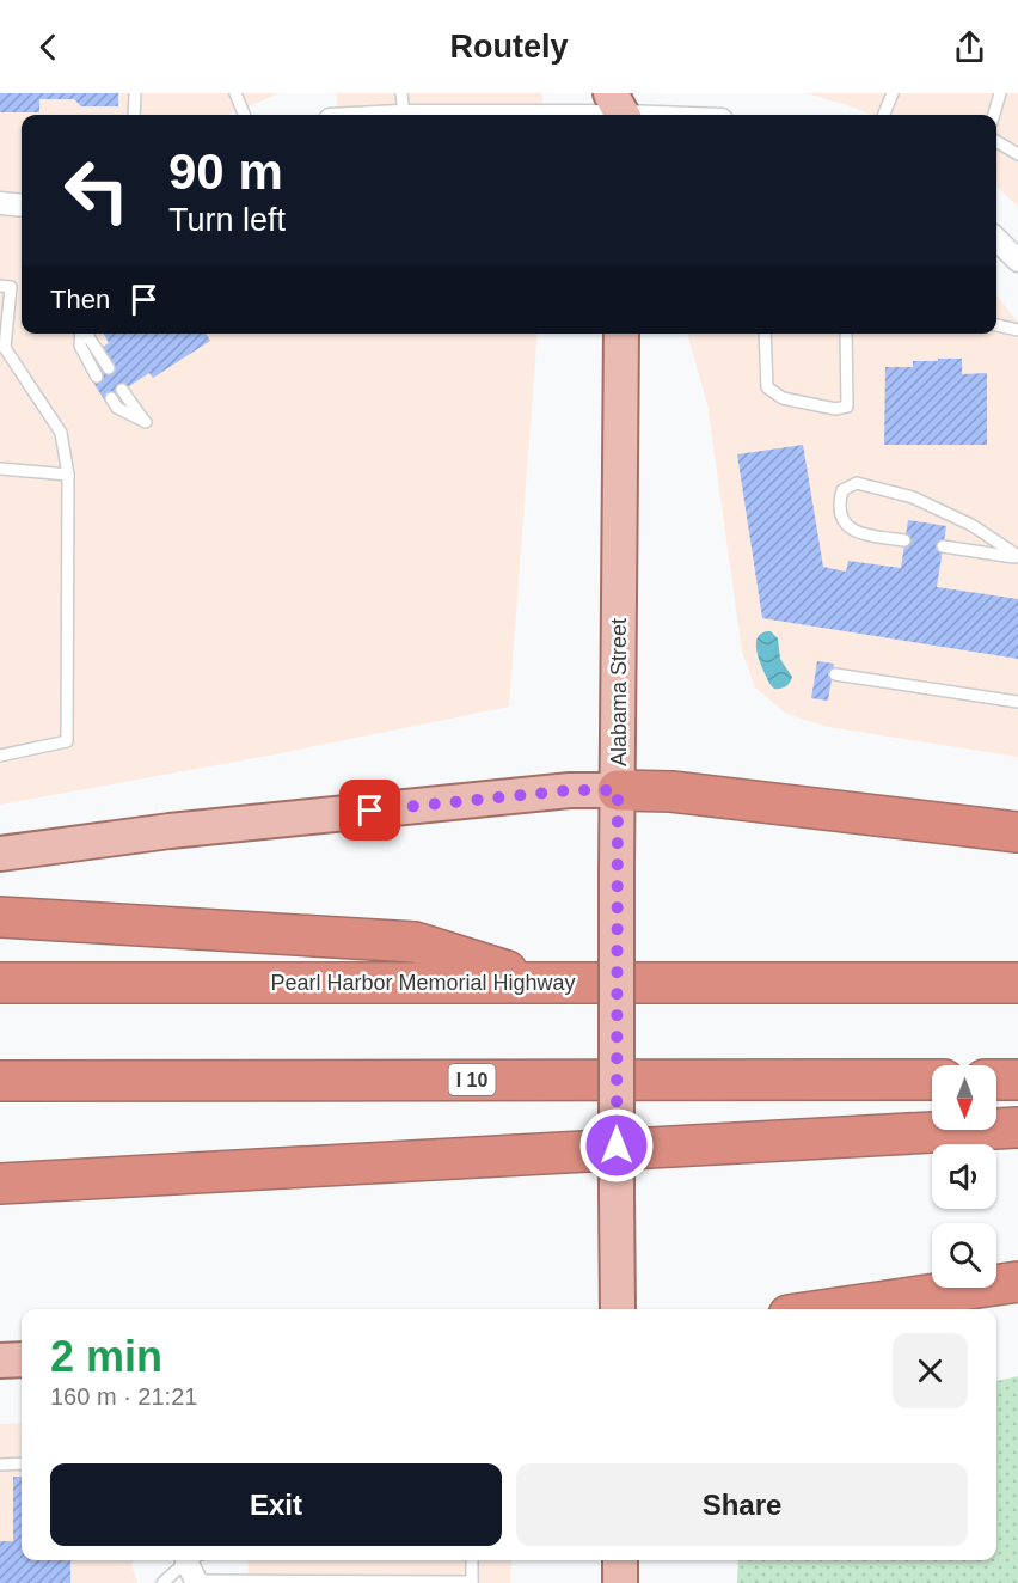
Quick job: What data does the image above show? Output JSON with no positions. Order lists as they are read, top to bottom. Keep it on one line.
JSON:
{"streets":{"highway":["Pearl Harbor Memorial Highway","I 10"],"main road":["Alabama Street"]},"north":"bottom","page":{"header":"Routely","turn":["90 m","Turn left"],"then":"Then","heading":["2 min","160 m · 21:21"],"buttons":["Exit","Share"]}}
